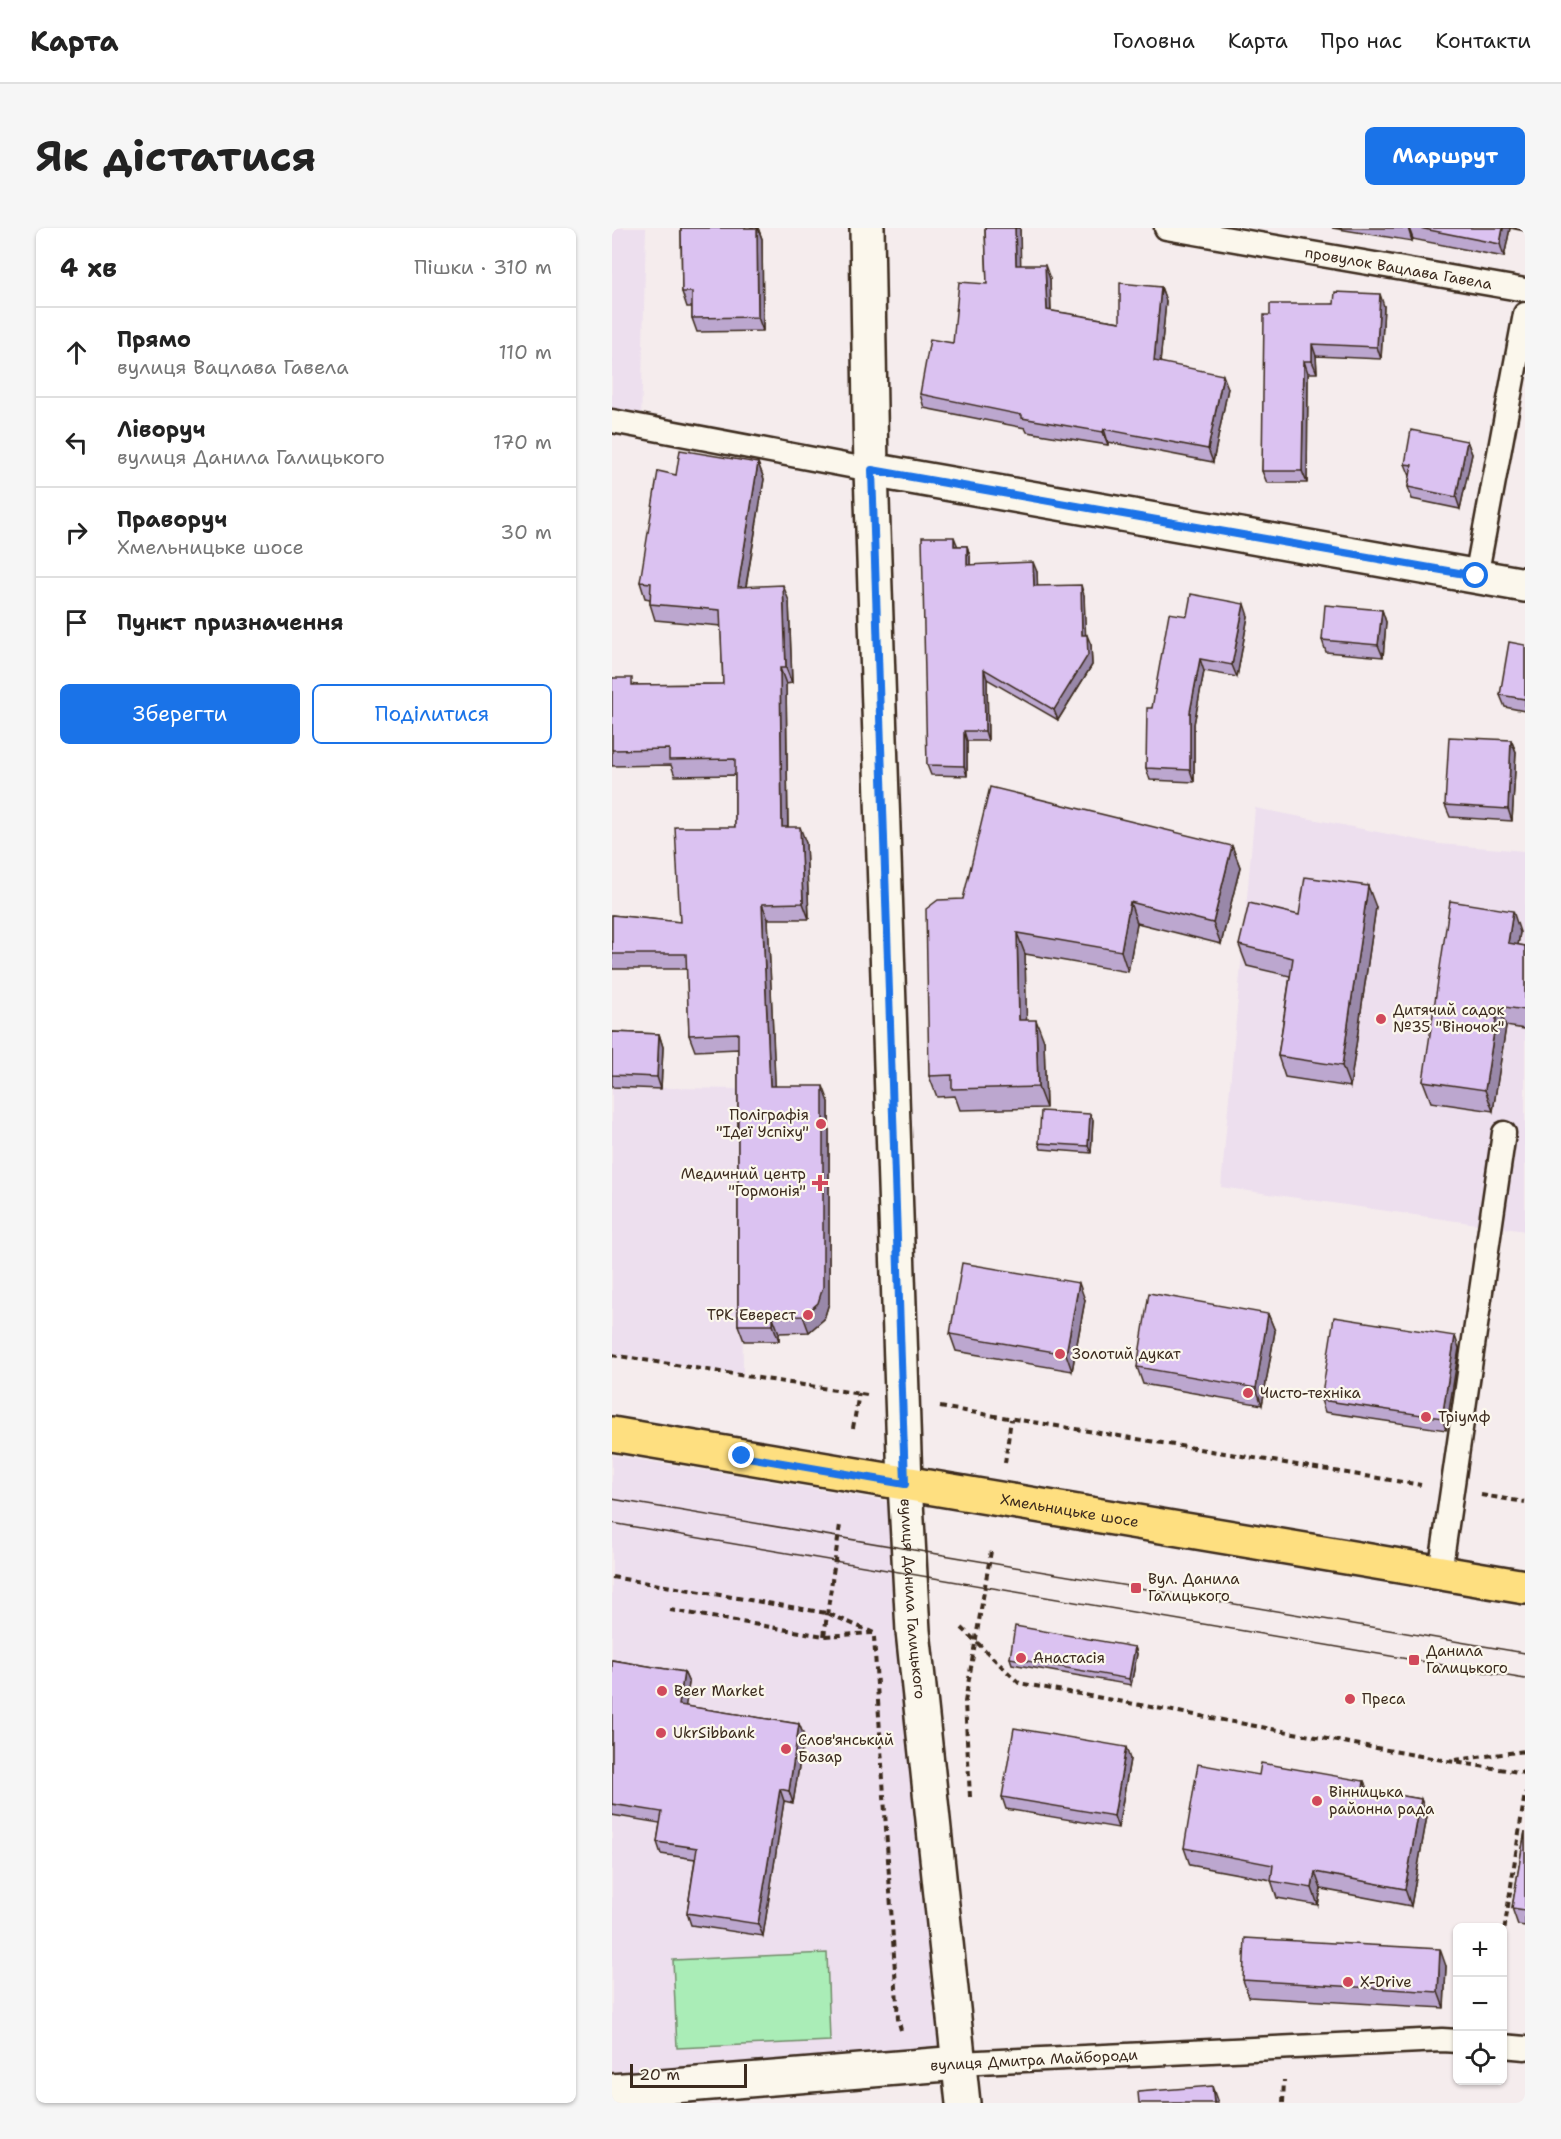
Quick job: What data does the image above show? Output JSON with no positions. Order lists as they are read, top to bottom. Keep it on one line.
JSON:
{"streets":{"main road":["Хмельницьке шосе"],"street":["вулиця Данила Галицького","вулиця Дмитра Майбороди"],"lane":["провулок Вацлава Гавела"]},"crossings":[["Хмельницьке шосе","вулиця Данила Галицького"],["вулиця Данила Галицького","вулиця Дмитра Майбороди"]],"places":{"other":["Дитячий садок №35 \"Віночок\"","Поліграфія \"Ідеї Успіху\"","ТРК Еверест","Золотий дукат","Чисто-техніка","Тріумф","Анастасія","Beer Market","Преса","UkrSibbank","Слов'янський Базар","Вінницька районна рада","X-Drive"],"health":["Медичний центр \"Гормонія\""],"transit":["Вул. Данила Галицького","Данила Галицького"]},"scale_bar":"20 m","page":{"header":"Карта","nav":["Головна","Карта","Про нас","Контакти"],"buttons":["Маршрут",["Зберегти","Поділитися"]],"title":"Як дістатися","heading":["4 хв","Пішки · 310 m"],"list":[["Прямо","вулиця Вацлава Гавела","110 m"],["Ліворуч","вулиця Данила Галицького","170 m"],["Праворуч","Хмельницьке шосе","30 m"],"Пункт призначення"],"map_buttons":["+","−"],"scale":"20 m"}}
